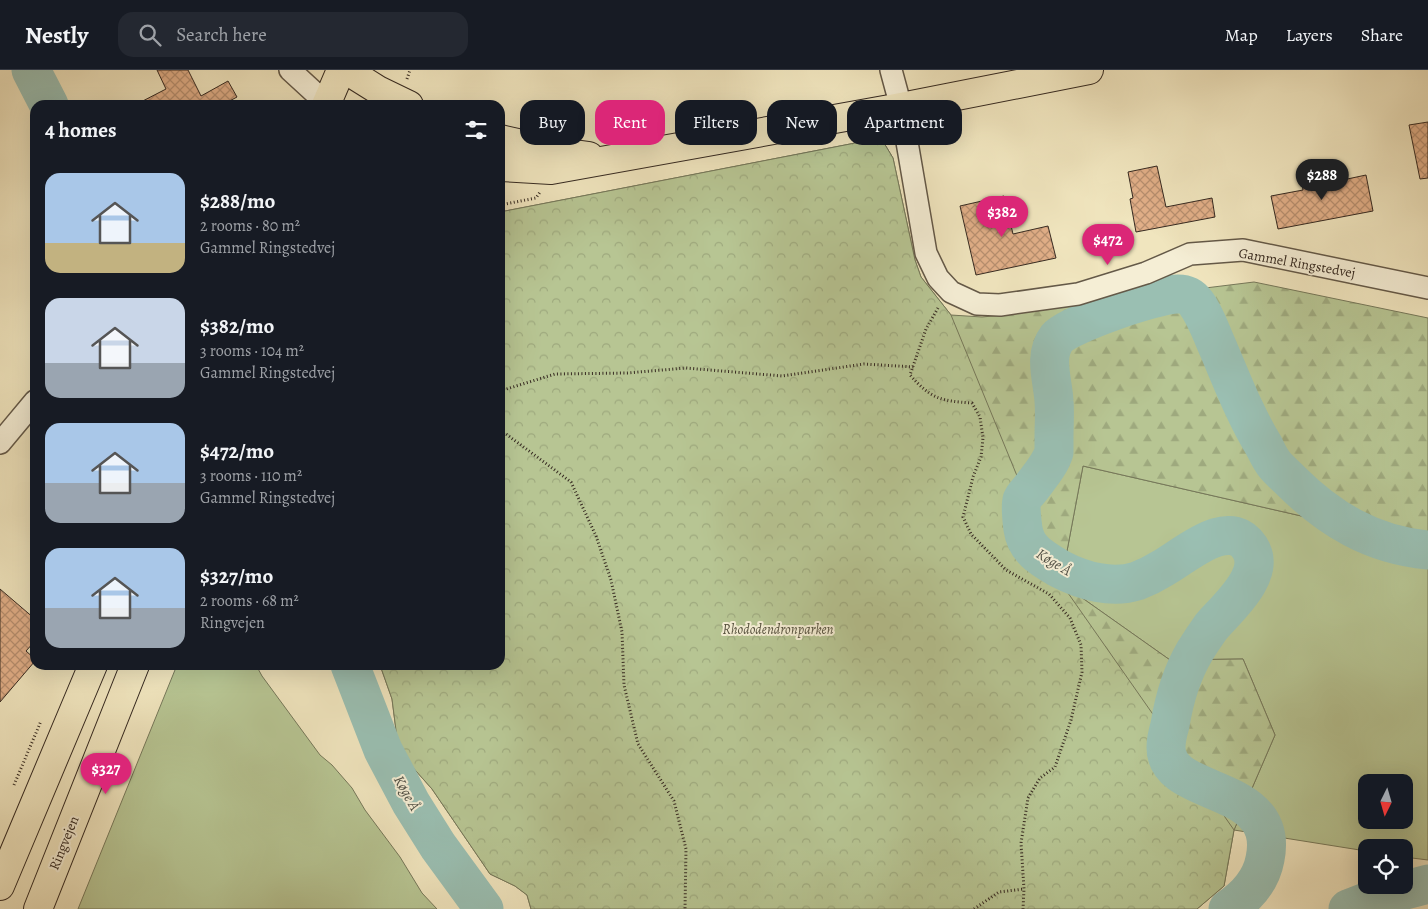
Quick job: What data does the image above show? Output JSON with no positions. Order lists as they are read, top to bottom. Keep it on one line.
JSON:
{"streets":{"main road":["Ringvejen"],"street":["Gammel Ringstedvej"]},"water":["Køge Å"],"parks":["Rhododendronparken"],"north":"bottom","page":{"header":"Nestly","search":"Search here","nav":["Map","Layers","Share"],"chip":["Buy","Rent","Filters","New","Apartment"],"heading":"4 homes","price":["$288","$382","$472","$327"],"list":[{"name":"$288/mo","note":"2 rooms · 80 m² · Gammel Ringstedvej"},{"name":"$382/mo","note":"3 rooms · 104 m² · Gammel Ringstedvej"},{"name":"$472/mo","note":"3 rooms · 110 m² · Gammel Ringstedvej"},{"name":"$327/mo","note":"2 rooms · 68 m² · Ringvejen"}]}}
